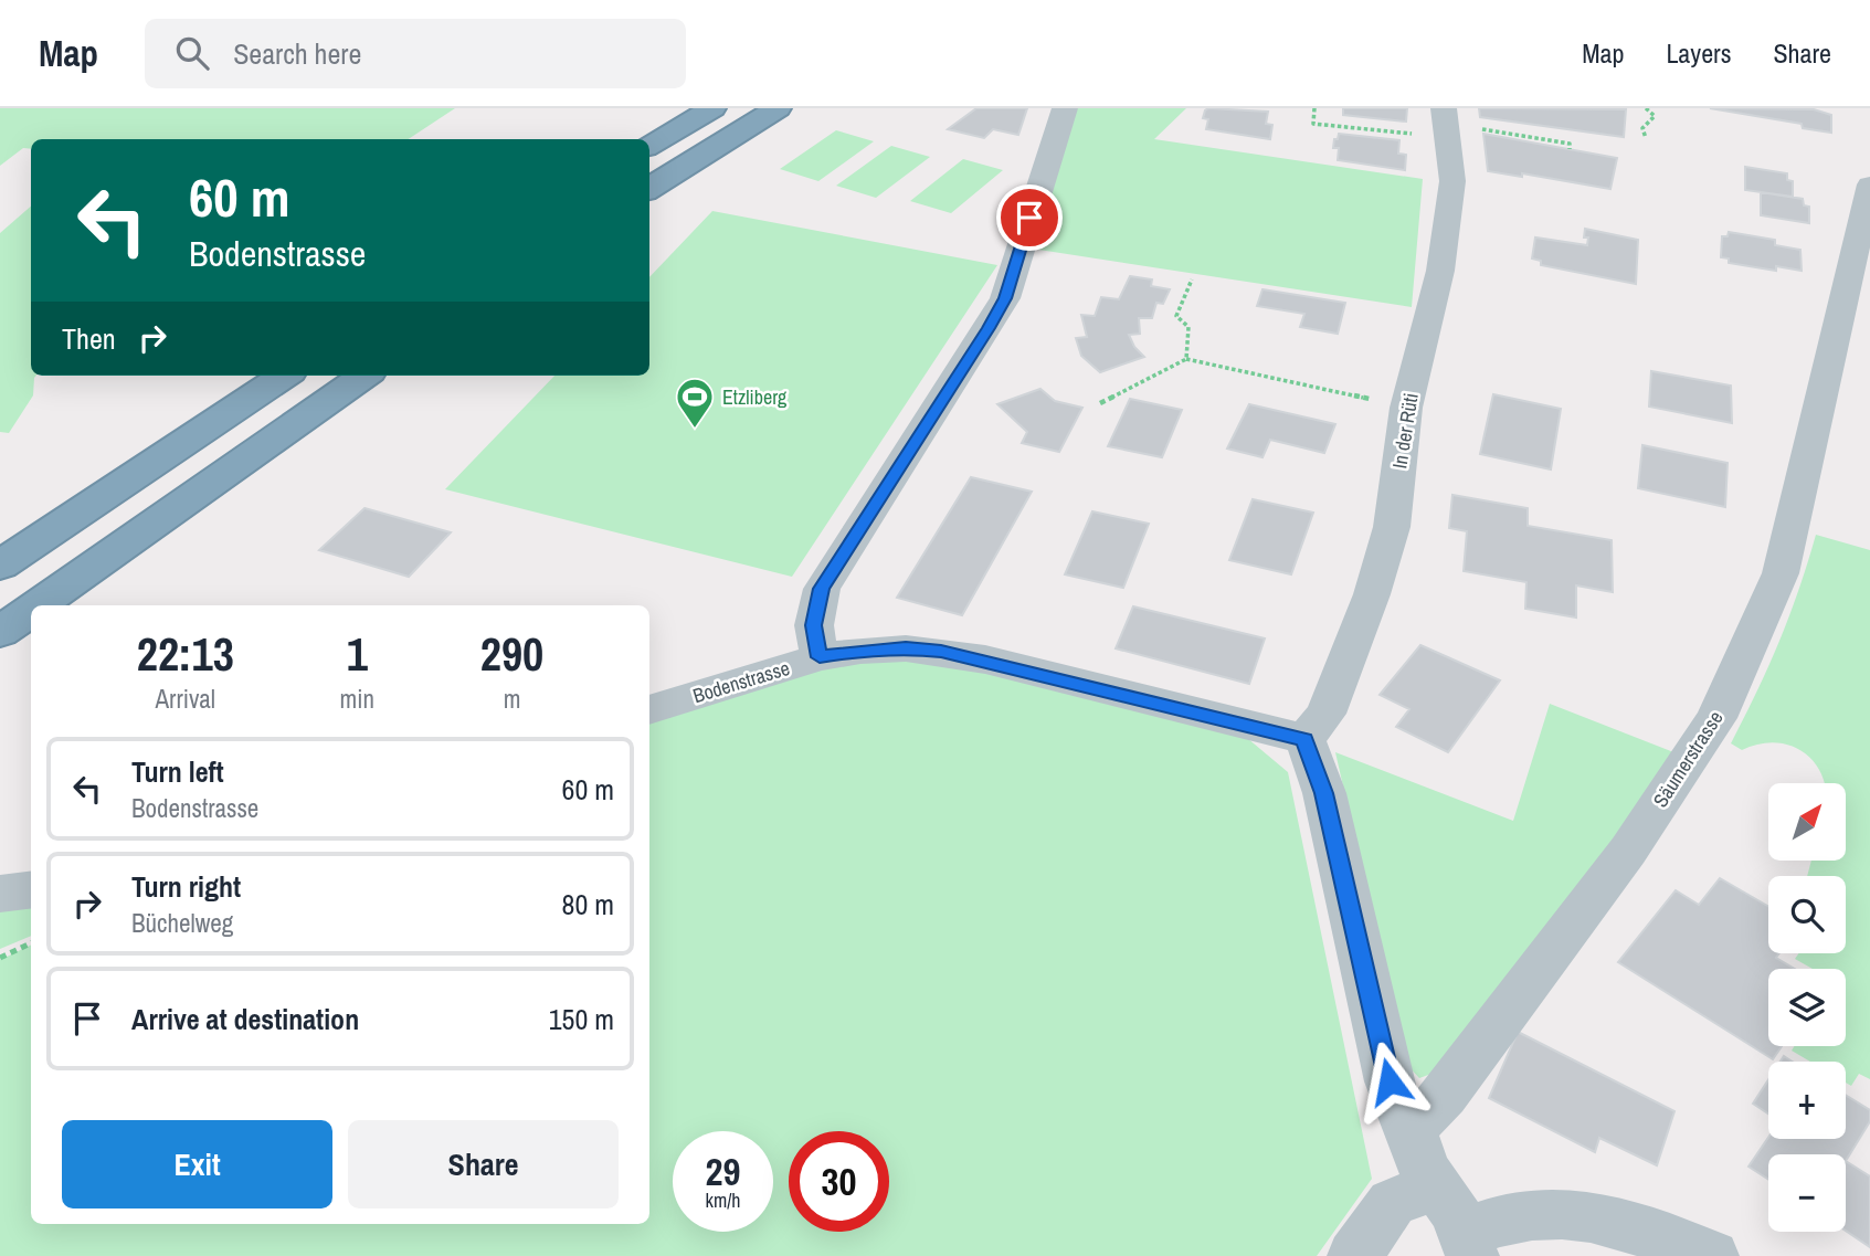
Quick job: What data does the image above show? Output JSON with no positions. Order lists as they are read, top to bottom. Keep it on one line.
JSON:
{"streets":{"street":["In der Rüti","Bodenstrasse","Säumerstrasse"]},"crossings":[["In der Rüti","Bodenstrasse"]],"places":{"sports":["Etzliberg"]},"north":"top right","page":{"header":"Map","search":"Search here","nav":["Map","Layers","Share"],"turn":["60 m","Bodenstrasse"],"then":"Then","eta":["22:13","Arrival","1","min","290","m"],"list":[{"name":"Turn left","note":"Bodenstrasse","value":"60 m"},{"name":"Turn right","note":"Büchelweg","value":"80 m"},{"name":"Arrive at destination","value":"150 m"}],"map_buttons":["+","−"],"buttons":["Exit","Share"],"speed":"29 km/h","limit":"30"}}
